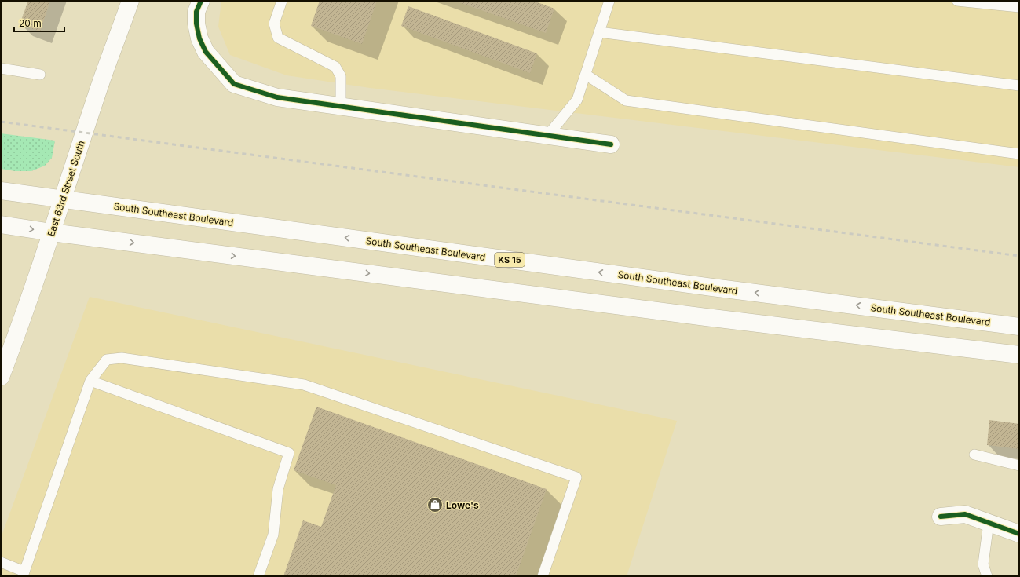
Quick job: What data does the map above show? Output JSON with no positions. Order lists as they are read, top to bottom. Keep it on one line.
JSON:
{"streets":{"main road":["East 63rd Street South","South Southeast Boulevard","KS 15"]},"crossings":[["East 63rd Street South","South Southeast Boulevard"]],"places":{"shop":["Lowe's"]},"scale_bar":"20 m"}
